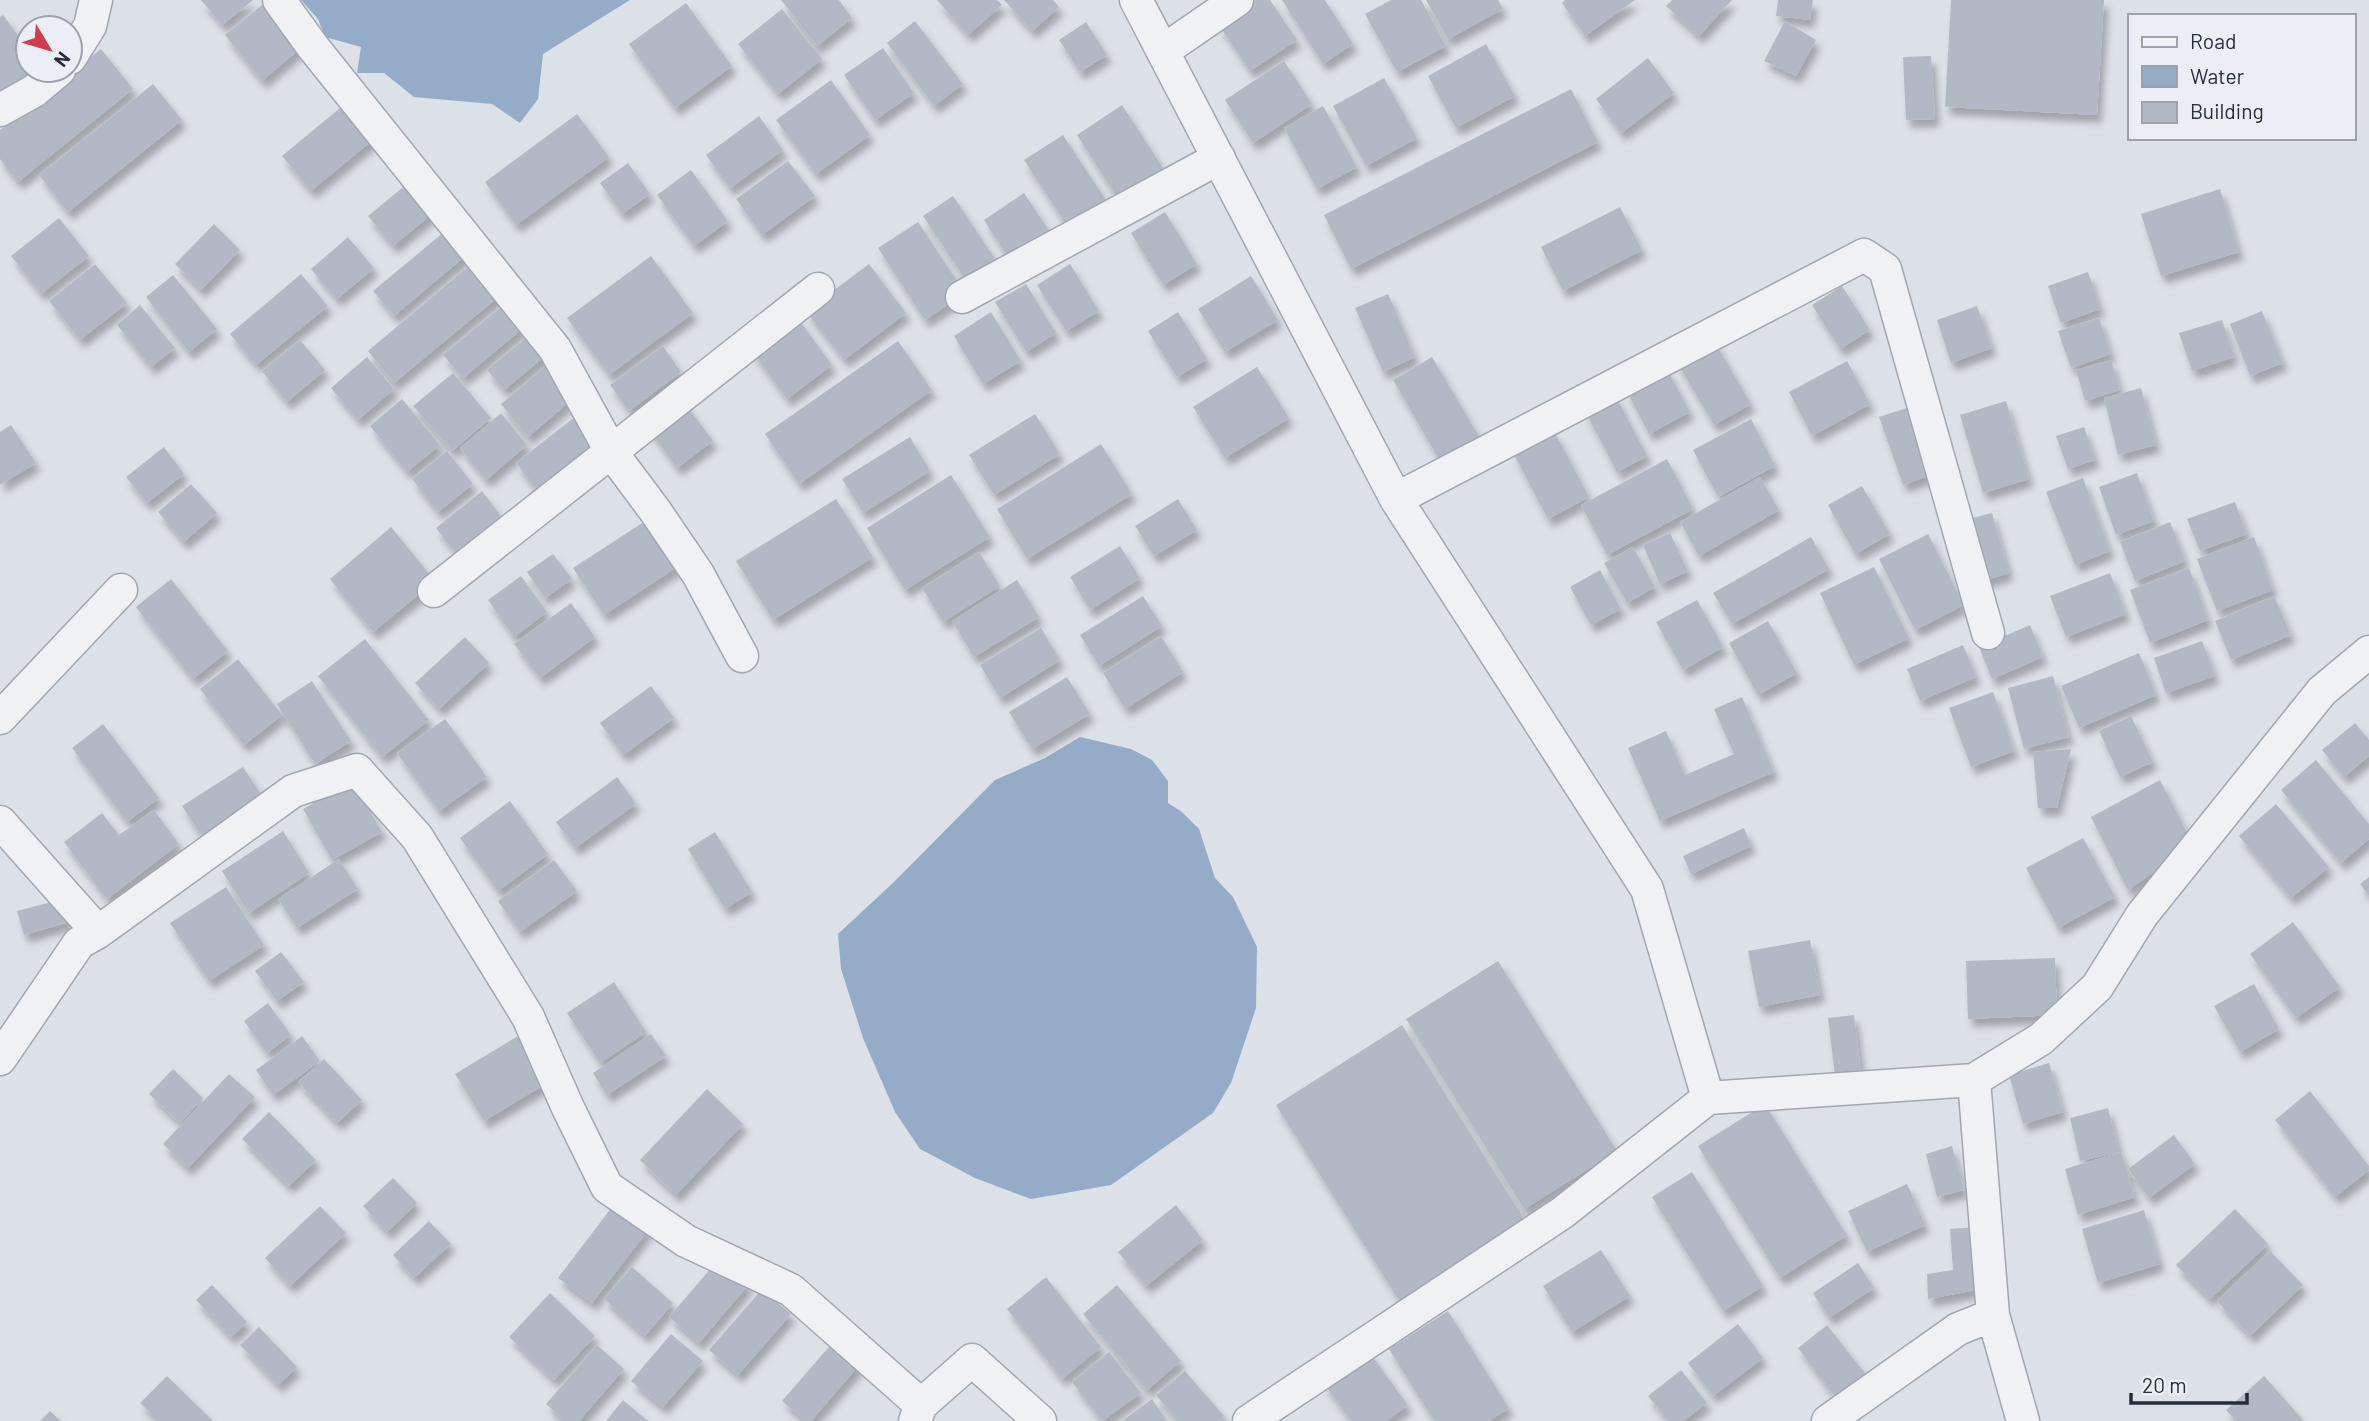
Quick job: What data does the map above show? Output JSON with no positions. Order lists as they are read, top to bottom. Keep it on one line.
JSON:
{"legend":["Road","Water","Building"],"scale_bar":"20 m","north":"bottom right"}
